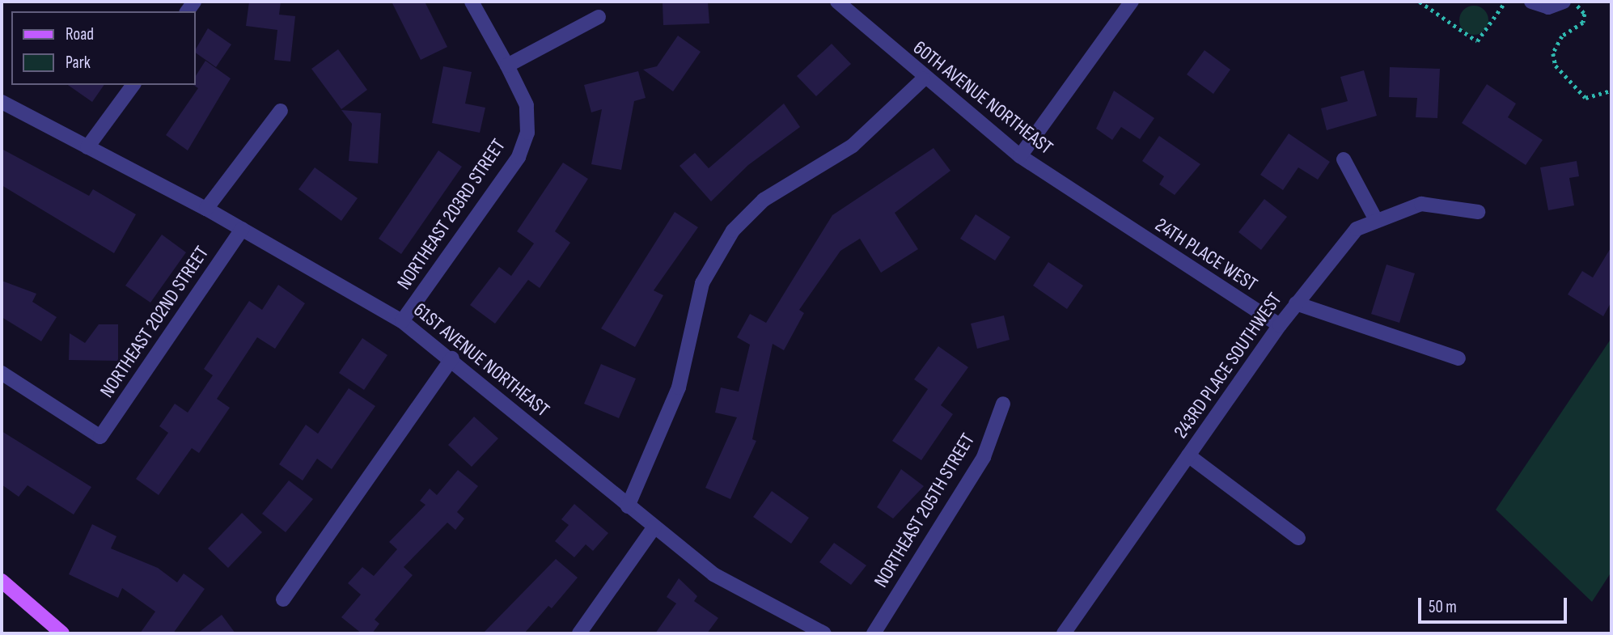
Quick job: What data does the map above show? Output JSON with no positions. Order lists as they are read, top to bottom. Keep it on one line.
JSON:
{"streets":{"street":["60TH AVENUE NORTHEAST","NORTHEAST 203RD STREET","24TH PLACE WEST","NORTHEAST 202ND STREET","61ST AVENUE NORTHEAST","243RD PLACE SOUTHWEST","NORTHEAST 205TH STREET"]},"crossings":[["60TH AVENUE NORTHEAST","24TH PLACE WEST"],["NORTHEAST 203RD STREET","61ST AVENUE NORTHEAST"],["24TH PLACE WEST","243RD PLACE SOUTHWEST"],["NORTHEAST 202ND STREET","61ST AVENUE NORTHEAST"]],"legend":["Road","Park"],"scale_bar":"50 m"}
